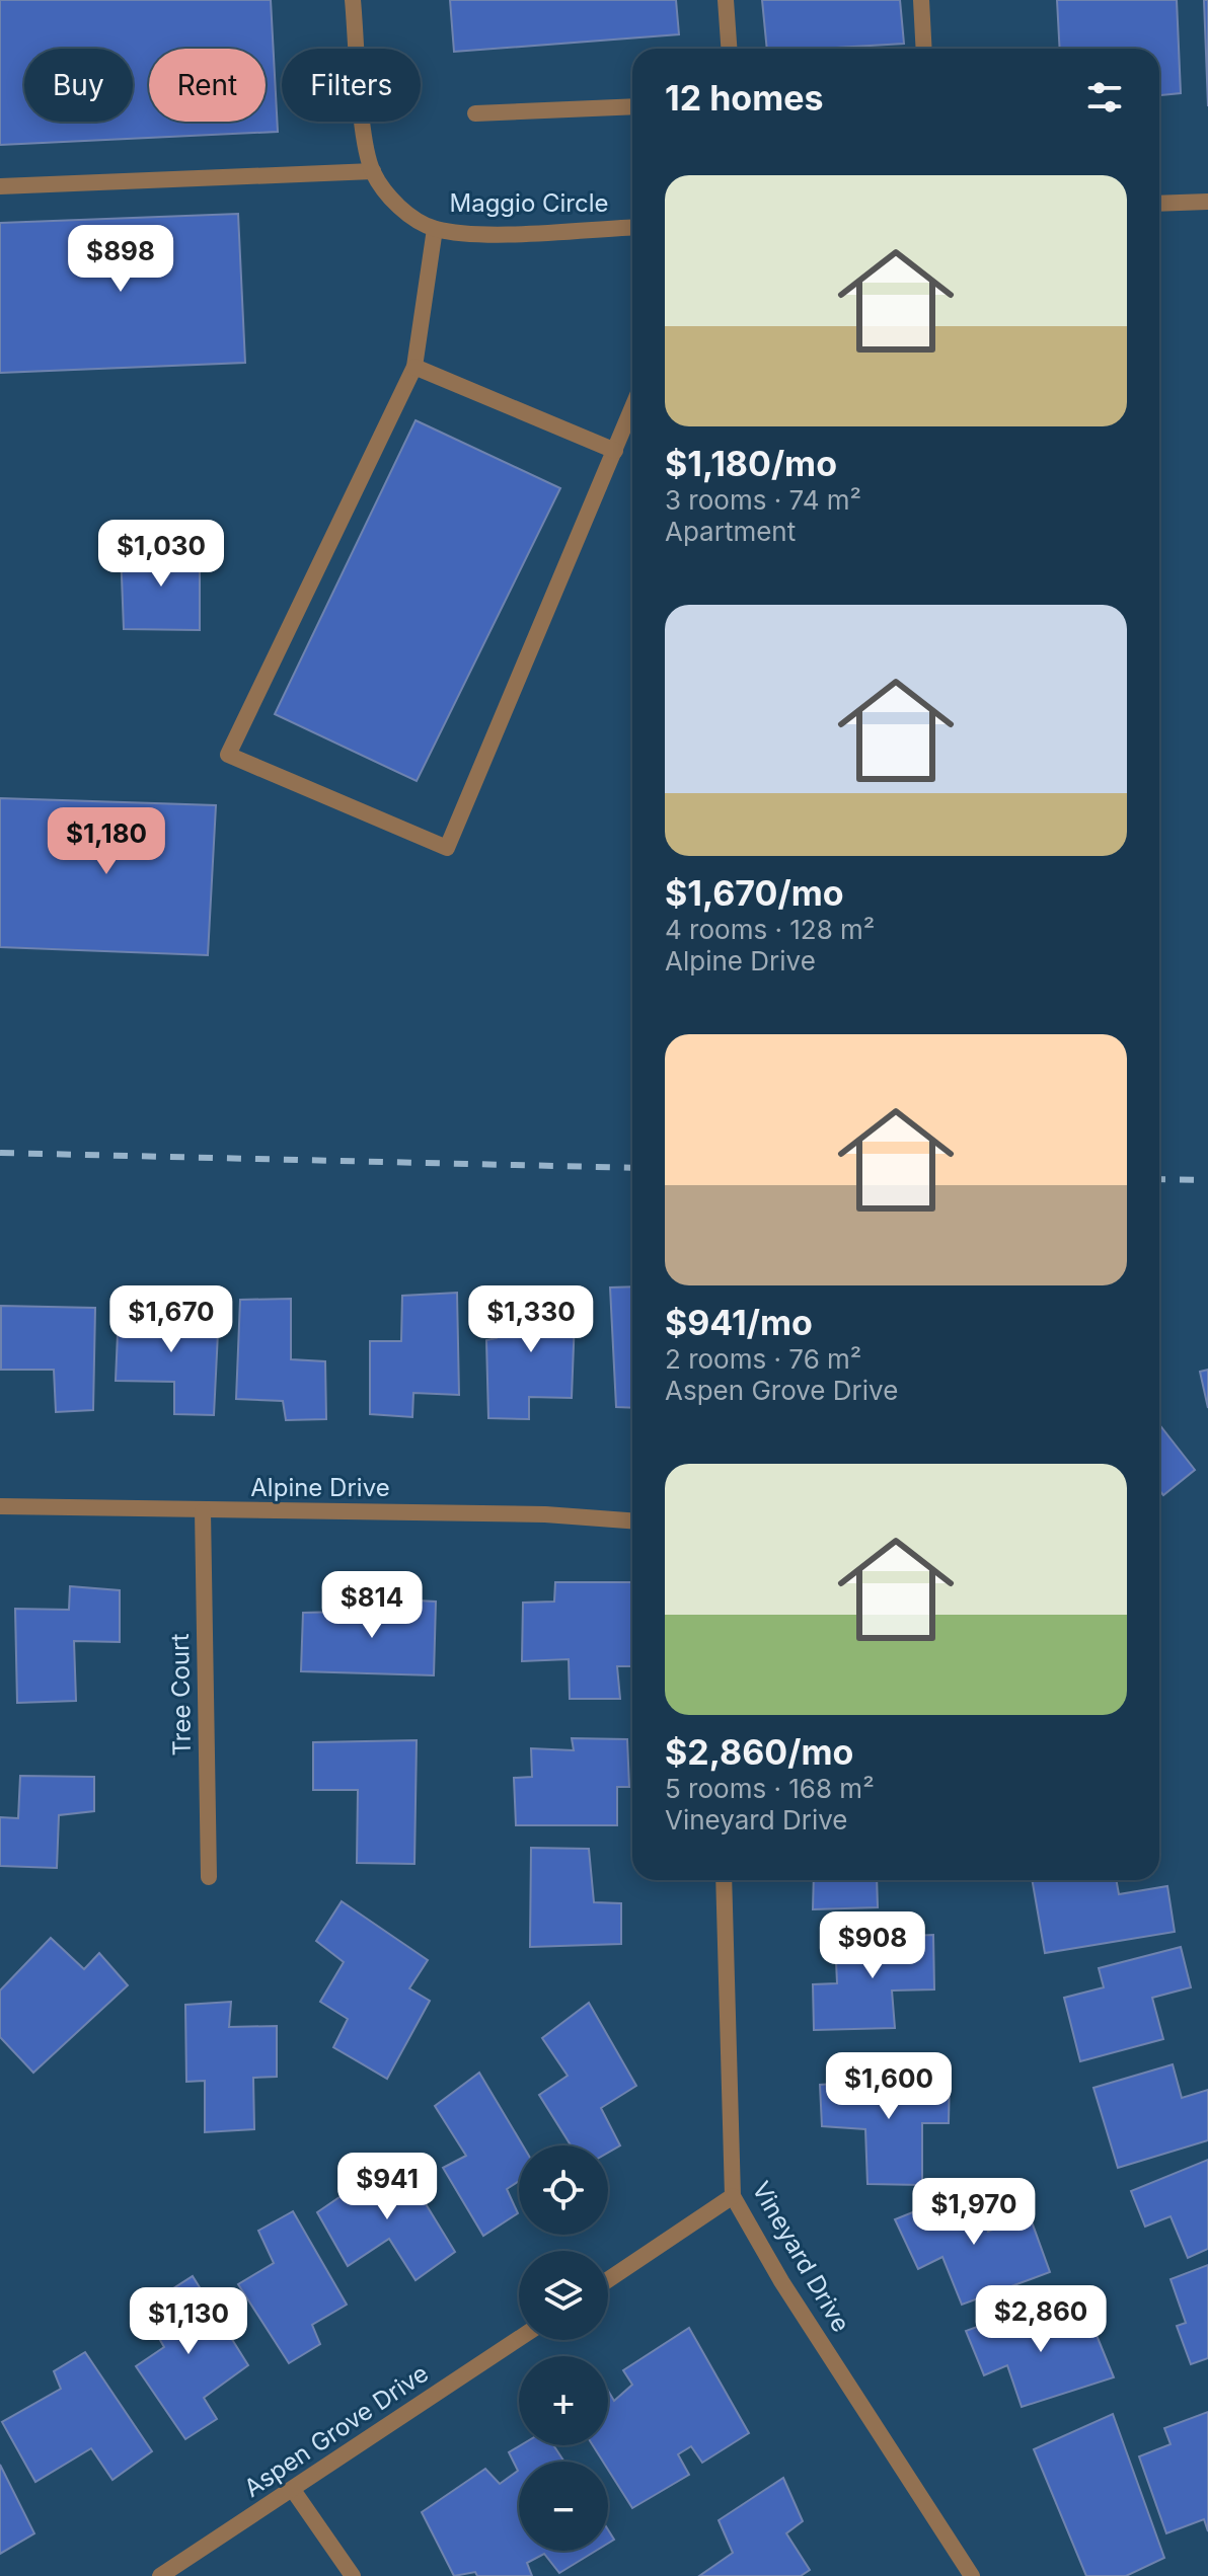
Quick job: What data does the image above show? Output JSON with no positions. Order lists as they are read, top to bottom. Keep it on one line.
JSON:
{"streets":{"street":["Maggio Circle","Alpine Drive","Tree Court","Vineyard Drive","Aspen Grove Drive"]},"crossings":[["Alpine Drive","Tree Court"]],"page":{"chip":["Buy","Rent","Filters"],"heading":"12 homes","list":[{"name":"$1,180/mo","note":"3 rooms · 74 m² · Apartment"},{"name":"$1,670/mo","note":"4 rooms · 128 m² · Alpine Drive"},{"name":"$941/mo","note":"2 rooms · 76 m² · Aspen Grove Drive"},{"name":"$2,860/mo","note":"5 rooms · 168 m² · Vineyard Drive"}],"price":["$898","$1,030","$1,180","$1,670","$1,330","$814","$908","$1,600","$941","$1,970","$2,860","$1,130"],"map_buttons":["+","−"]}}
